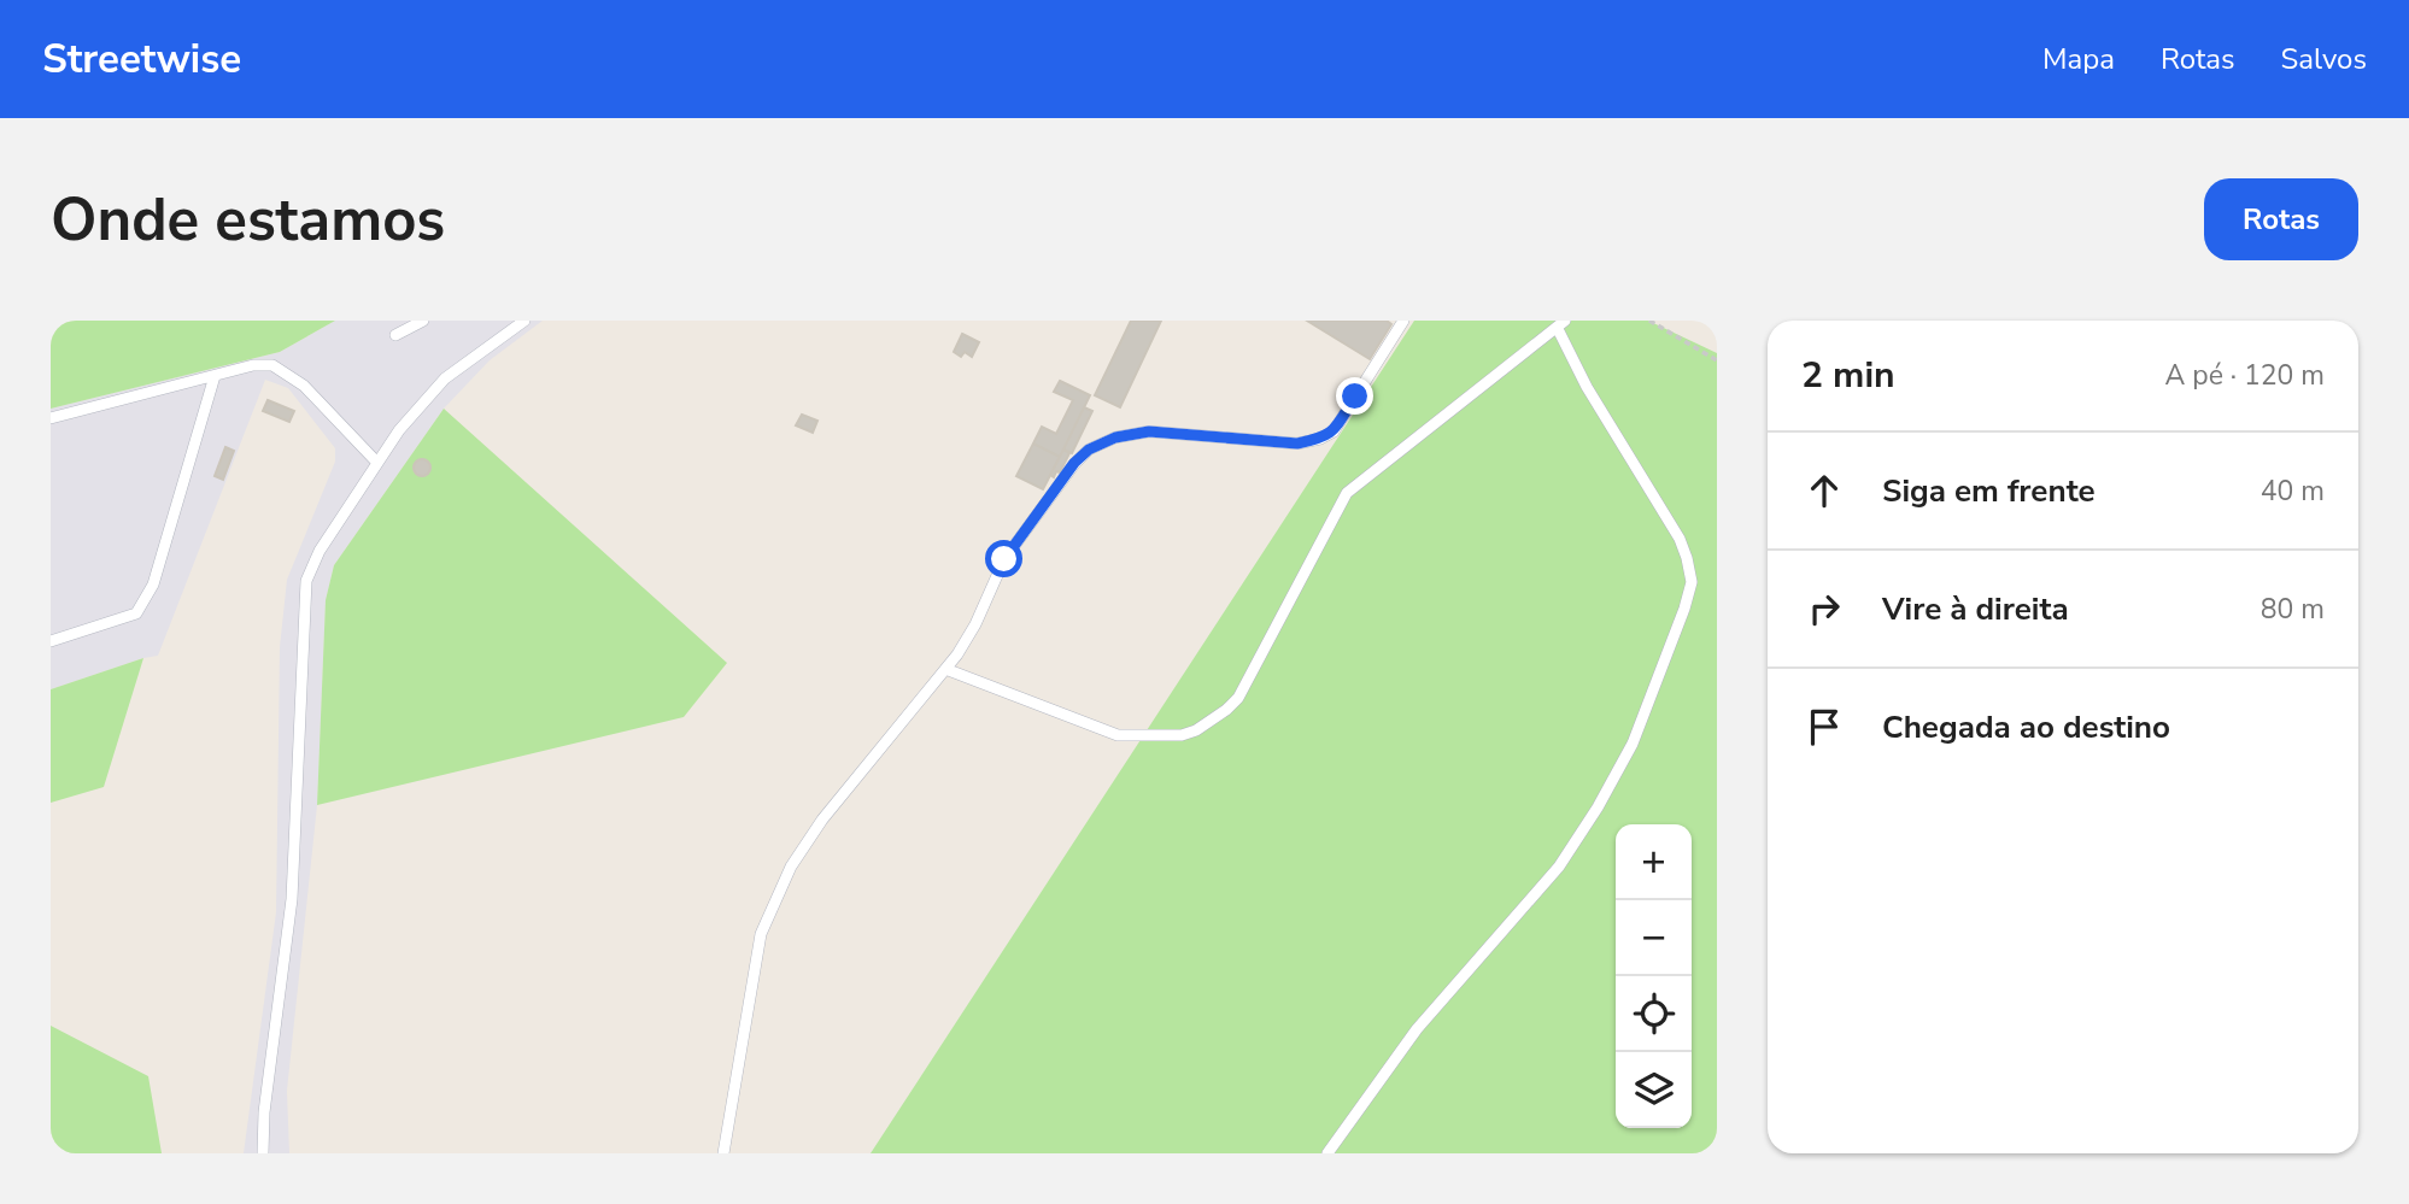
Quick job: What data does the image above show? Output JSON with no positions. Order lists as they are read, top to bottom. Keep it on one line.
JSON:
{"page":{"header":"Streetwise","nav":["Mapa","Rotas","Salvos"],"buttons":"Rotas","title":"Onde estamos","heading":["2 min","A pé · 120 m"],"list":[["Siga em frente","40 m"],["Vire à direita","80 m"],"Chegada ao destino"],"map_buttons":["+","−"]}}
